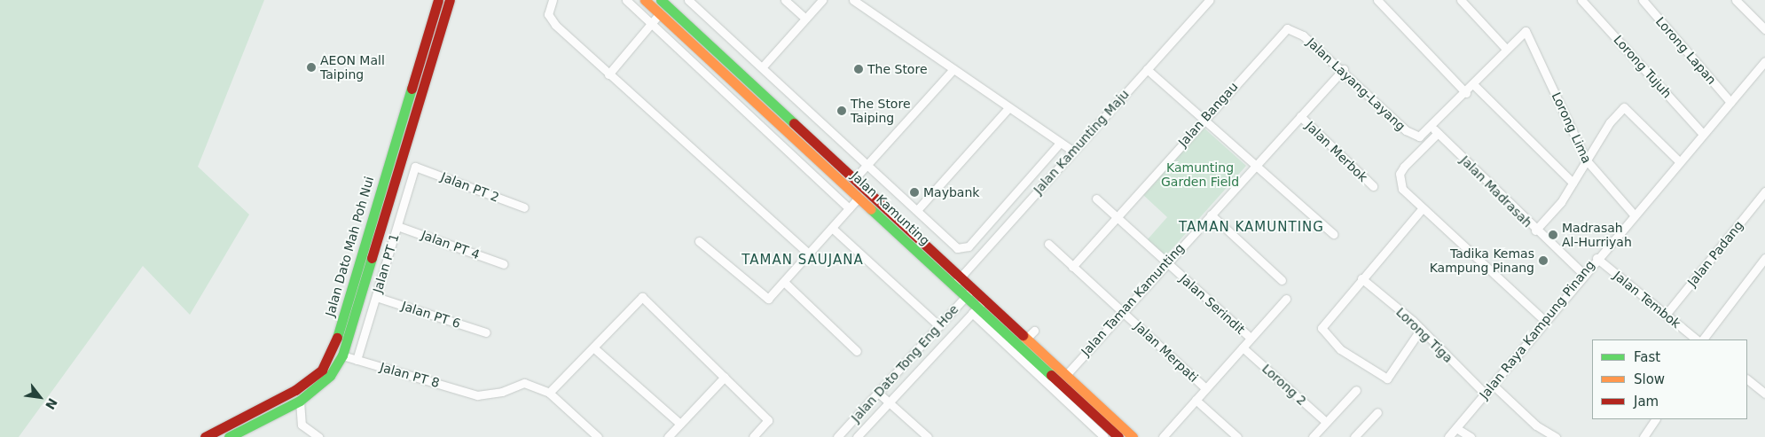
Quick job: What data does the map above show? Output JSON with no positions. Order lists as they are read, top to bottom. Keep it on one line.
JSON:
{"streets":{"main road":["Jalan Kamunting","Jalan Dato Mah Poh Nui"],"street":["Lorong Lapan","Lorong Tujuh","Jalan Layang-Layang","Jalan Bangau","Lorong Lima","Jalan Kamunting Maju","Jalan Merbok","Jalan PT 2","Jalan Madrasah","Jalan PT 4","Jalan Padang","Jalan PT 1","Jalan Taman Kamunting","Jalan Tembok","Jalan Serindit","Jalan PT 6","Jalan Raya Kampung Pinang","Lorong Tiga","Jalan Merpati","Jalan Dato Tong Eng Hoe","Jalan PT 8","Lorong 2"]},"crossings":[["Lorong Lapan","Jalan Raya Kampung Pinang"],["Lorong Tujuh","Jalan Raya Kampung Pinang"],["Jalan Layang-Layang","Jalan Bangau"],["Jalan Layang-Layang","Jalan Madrasah"],["Jalan Layang-Layang","Jalan Taman Kamunting"],["Jalan Bangau","Jalan Serindit"],["Jalan Bangau","Jalan Merpati"],["Lorong Lima","Jalan Raya Kampung Pinang"],["Jalan Kamunting Maju","Jalan Kamunting"],["Jalan Merbok","Jalan Taman Kamunting"],["Jalan PT 2","Jalan PT 1"],["Jalan Madrasah","Jalan Raya Kampung Pinang"],["Jalan Kamunting","Jalan Taman Kamunting"],["Jalan Kamunting","Jalan Dato Tong Eng Hoe"],["Jalan PT 4","Jalan PT 1"],["Jalan Dato Mah Poh Nui","Jalan PT 8"],["Jalan Padang","Jalan Tembok"],["Jalan PT 1","Jalan PT 6"],["Jalan PT 1","Jalan PT 8"],["Jalan Taman Kamunting","Jalan Serindit"],["Jalan Taman Kamunting","Jalan Merpati"],["Jalan Tembok","Jalan Raya Kampung Pinang"],["Jalan Raya Kampung Pinang","Lorong Tiga"]],"districts":["TAMAN KAMUNTING","TAMAN SAUJANA"],"parks":["Kamunting Garden Field"],"places":["AEON Mall Taiping","The Store","The Store Taiping","Maybank","Madrasah Al-Hurriyah","Tadika Kemas Kampung Pinang"],"legend":["Fast","Slow","Jam"],"north":"bottom right"}
